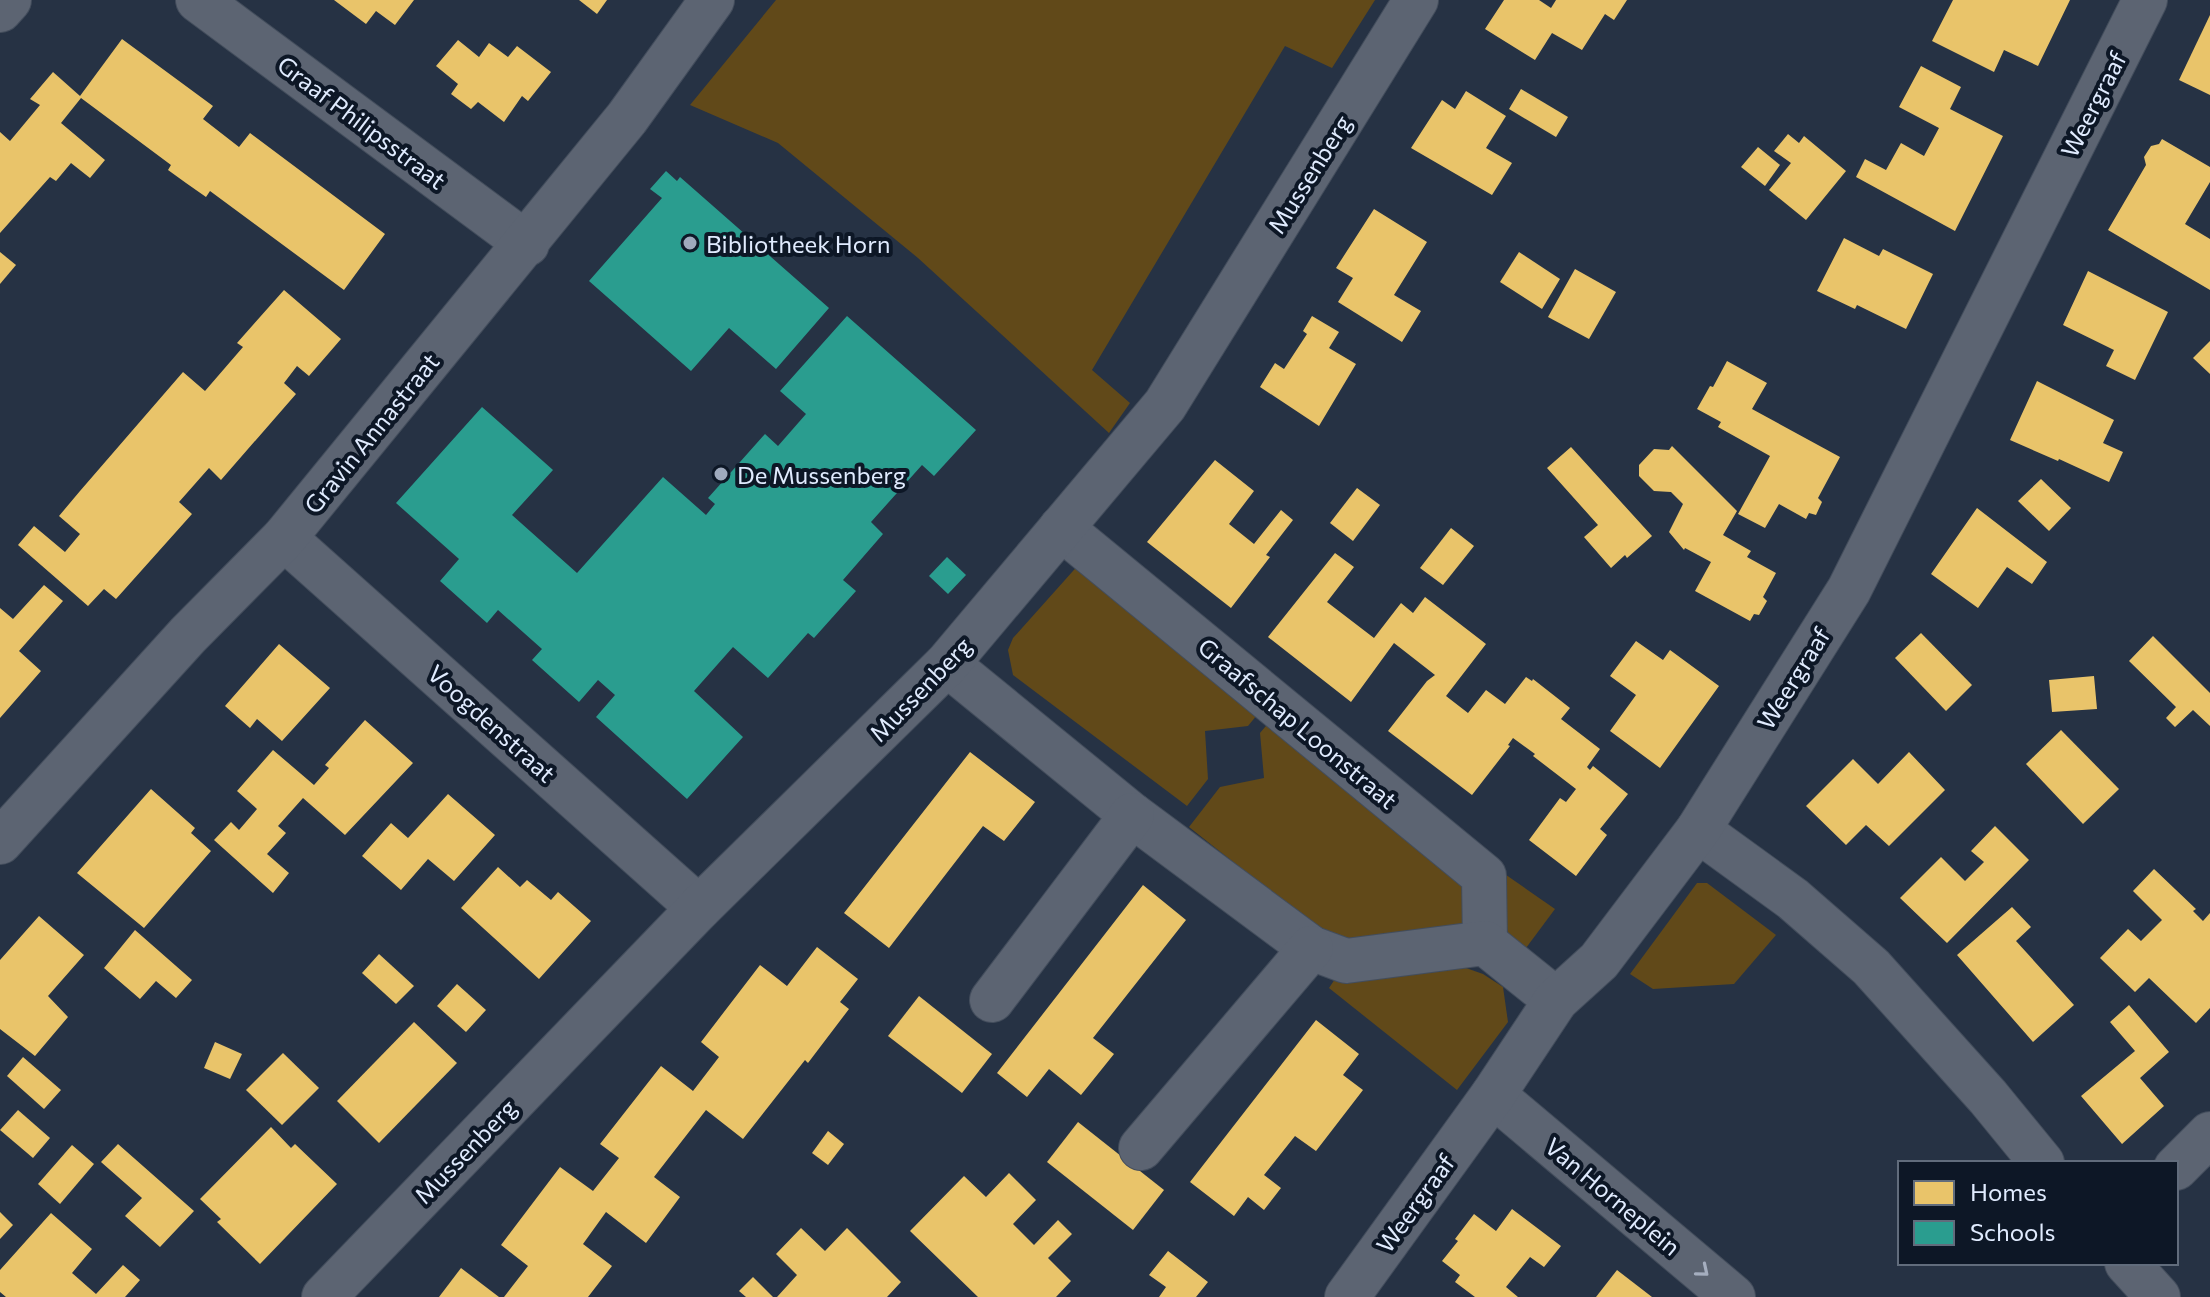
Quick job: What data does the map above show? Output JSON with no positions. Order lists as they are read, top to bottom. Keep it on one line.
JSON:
{"streets":{"street":["Weergraaf","Graaf Philipsstraat","Mussenberg","Gravin Annastraat","Voogdenstraat","Graafschap Loonstraat","Van Horneplein"]},"crossings":[["Weergraaf","Van Horneplein"],["Graaf Philipsstraat","Gravin Annastraat"],["Mussenberg","Voogdenstraat"],["Mussenberg","Graafschap Loonstraat"],["Gravin Annastraat","Voogdenstraat"]],"places":["Bibliotheek Horn","De Mussenberg"],"legend":["Homes","Schools"]}
